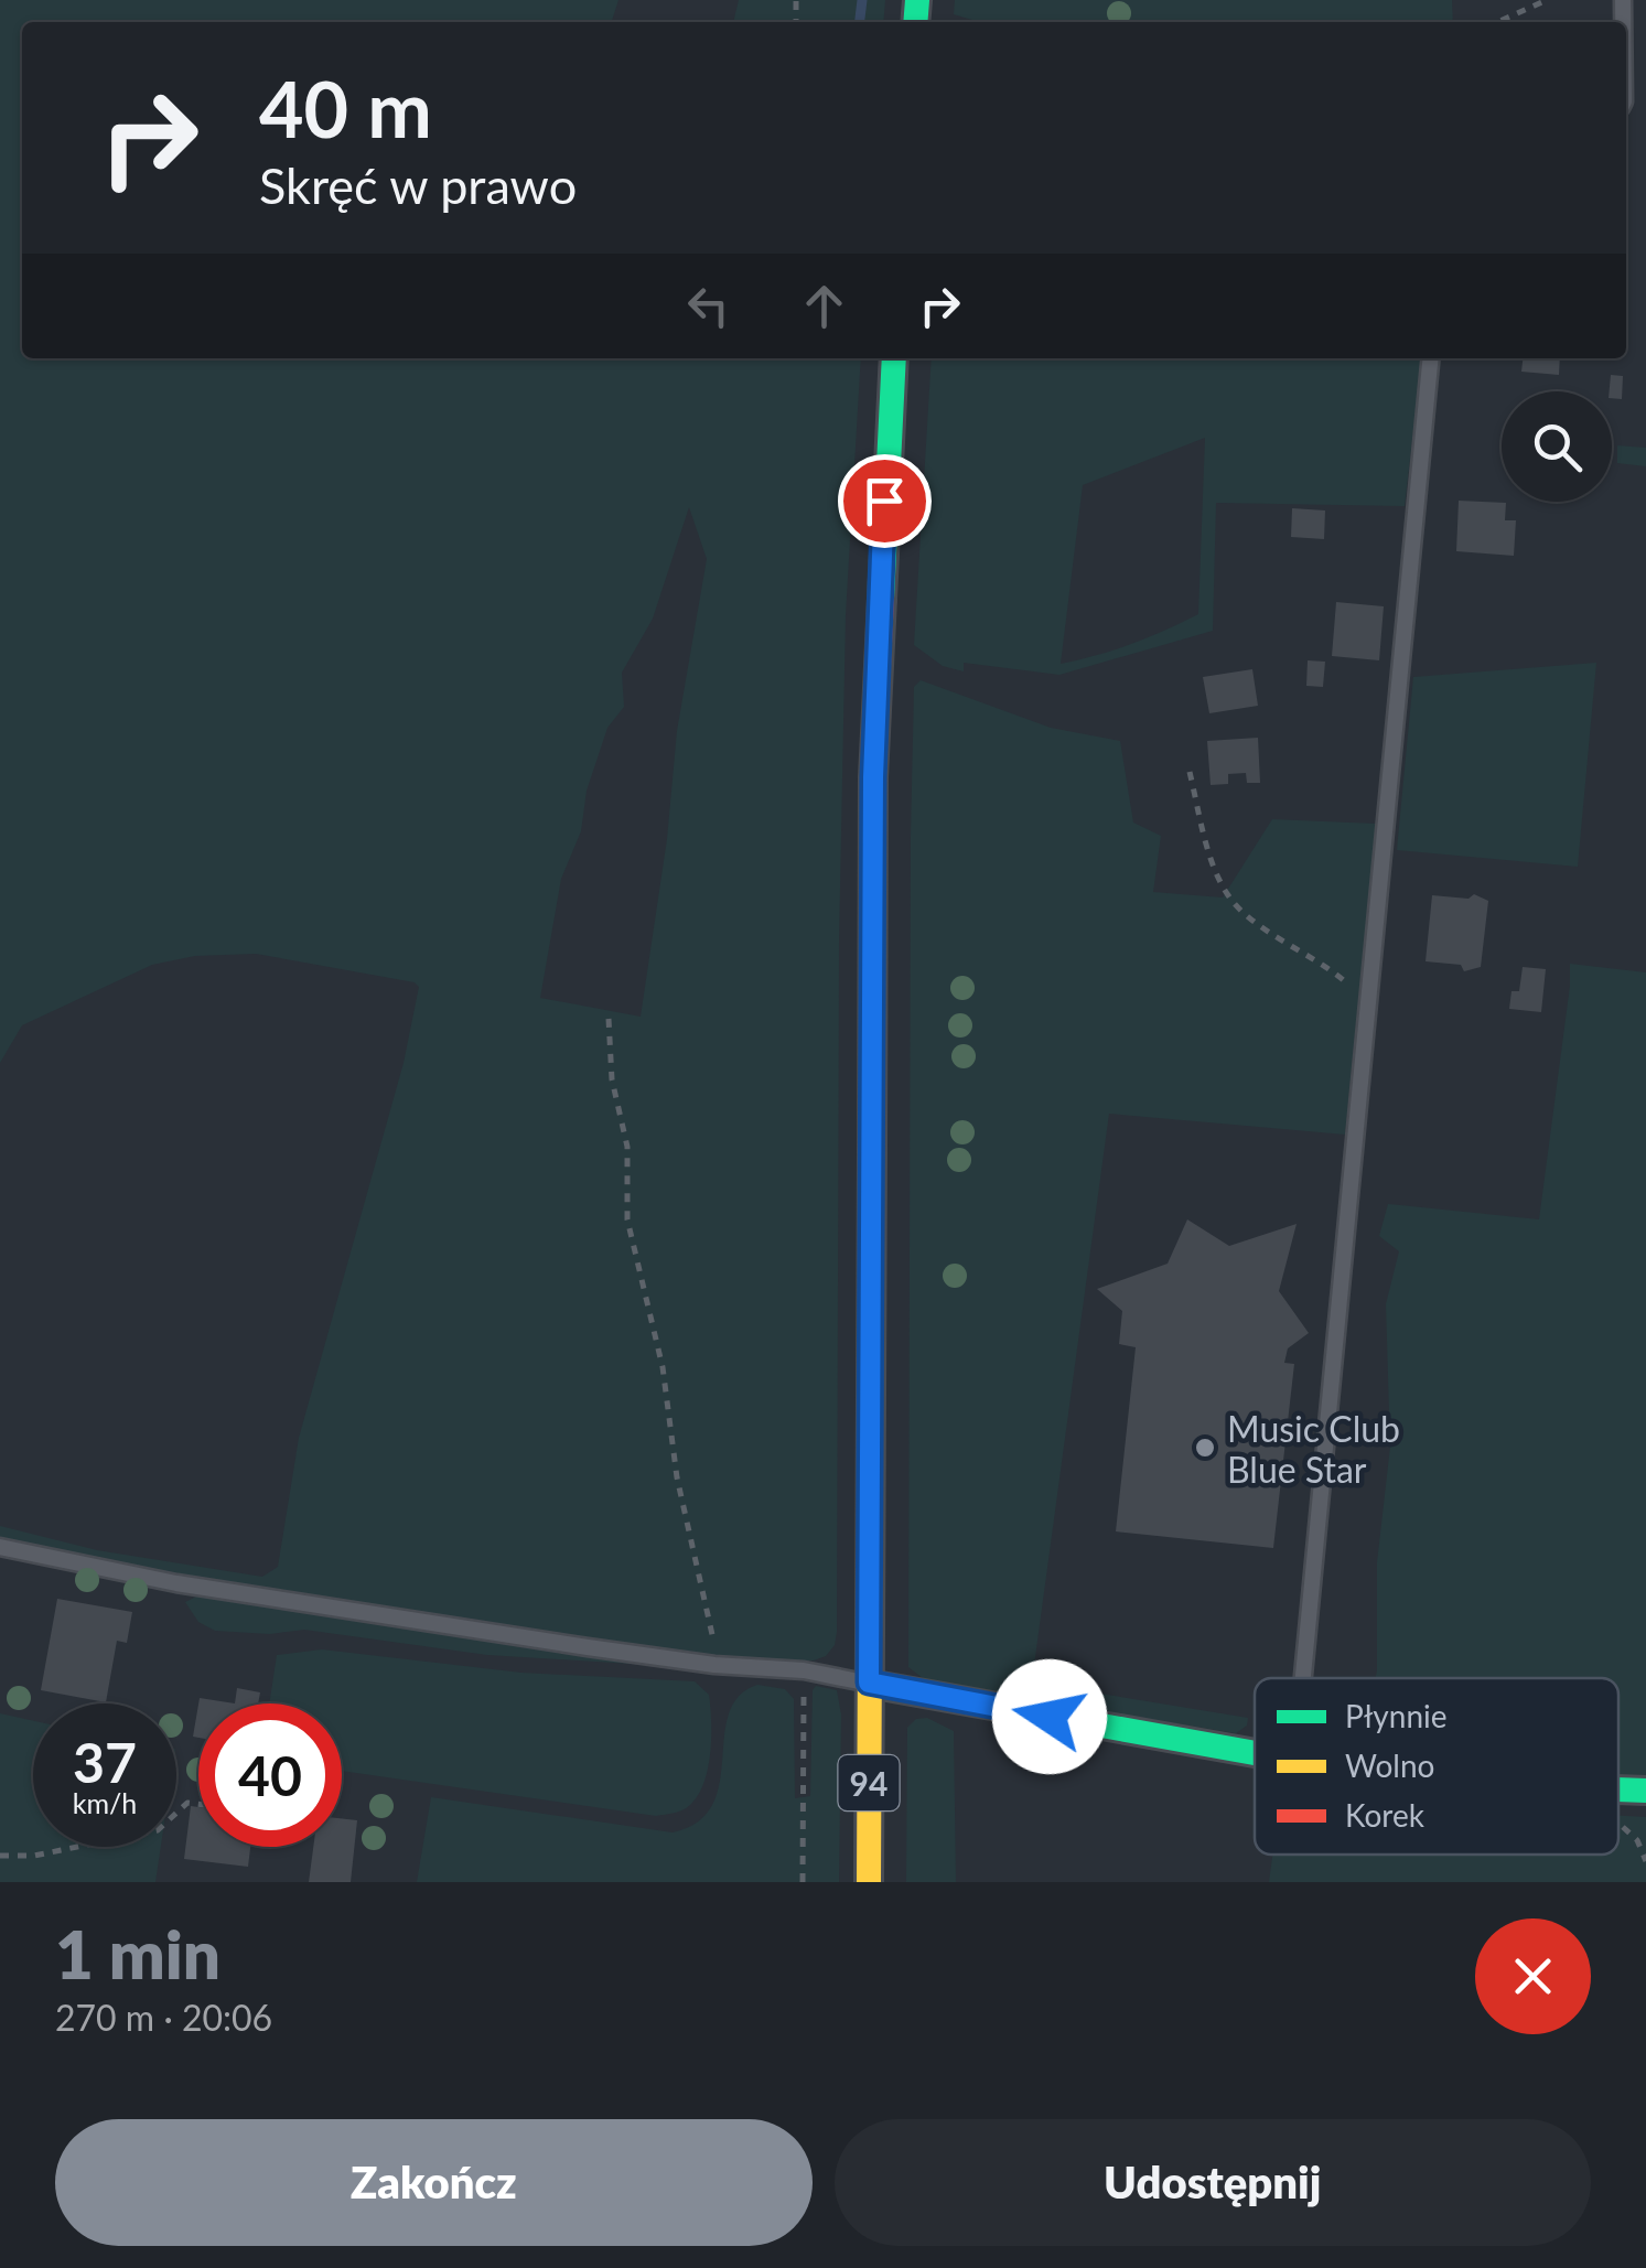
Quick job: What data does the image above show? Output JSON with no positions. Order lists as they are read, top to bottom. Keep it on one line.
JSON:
{"streets":{"main road":["94"]},"places":["Music Club Blue Star"],"legend":["Płynnie","Wolno","Korek"],"page":{"turn":["40 m","Skręć w prawo"],"speed":"37 km/h","limit":"40","heading":["1 min","270 m · 20:06"],"buttons":["Zakończ","Udostępnij"]}}
